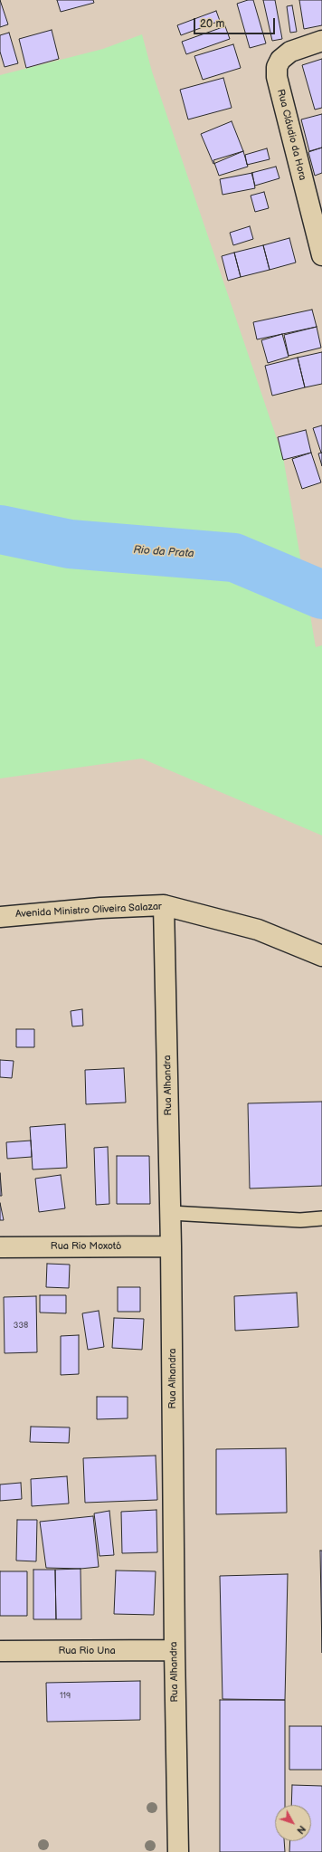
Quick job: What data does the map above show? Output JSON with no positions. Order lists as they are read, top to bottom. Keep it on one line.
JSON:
{"streets":{"street":["Rua Cláudio da Hora","Avenida Ministro Oliveira Salazar","Rua Alhandra","Rua Rio Moxotó","Rua Rio Una"]},"crossings":[["Avenida Ministro Oliveira Salazar","Rua Alhandra"],["Rua Alhandra","Rua Rio Moxotó"],["Rua Alhandra","Rua Rio Una"]],"water":["Rio da Prata"],"house_numbers":["338","119"],"scale_bar":"20 m","north":"bottom right"}
